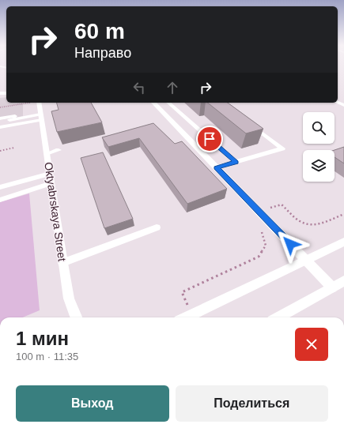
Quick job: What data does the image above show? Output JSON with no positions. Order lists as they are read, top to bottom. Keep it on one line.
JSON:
{"streets":{"street":["Oktyabrskaya Street"]},"page":{"turn":["60 m","Направо"],"heading":["1 мин","100 m · 11:35"],"buttons":["Выход","Поделиться"]}}
